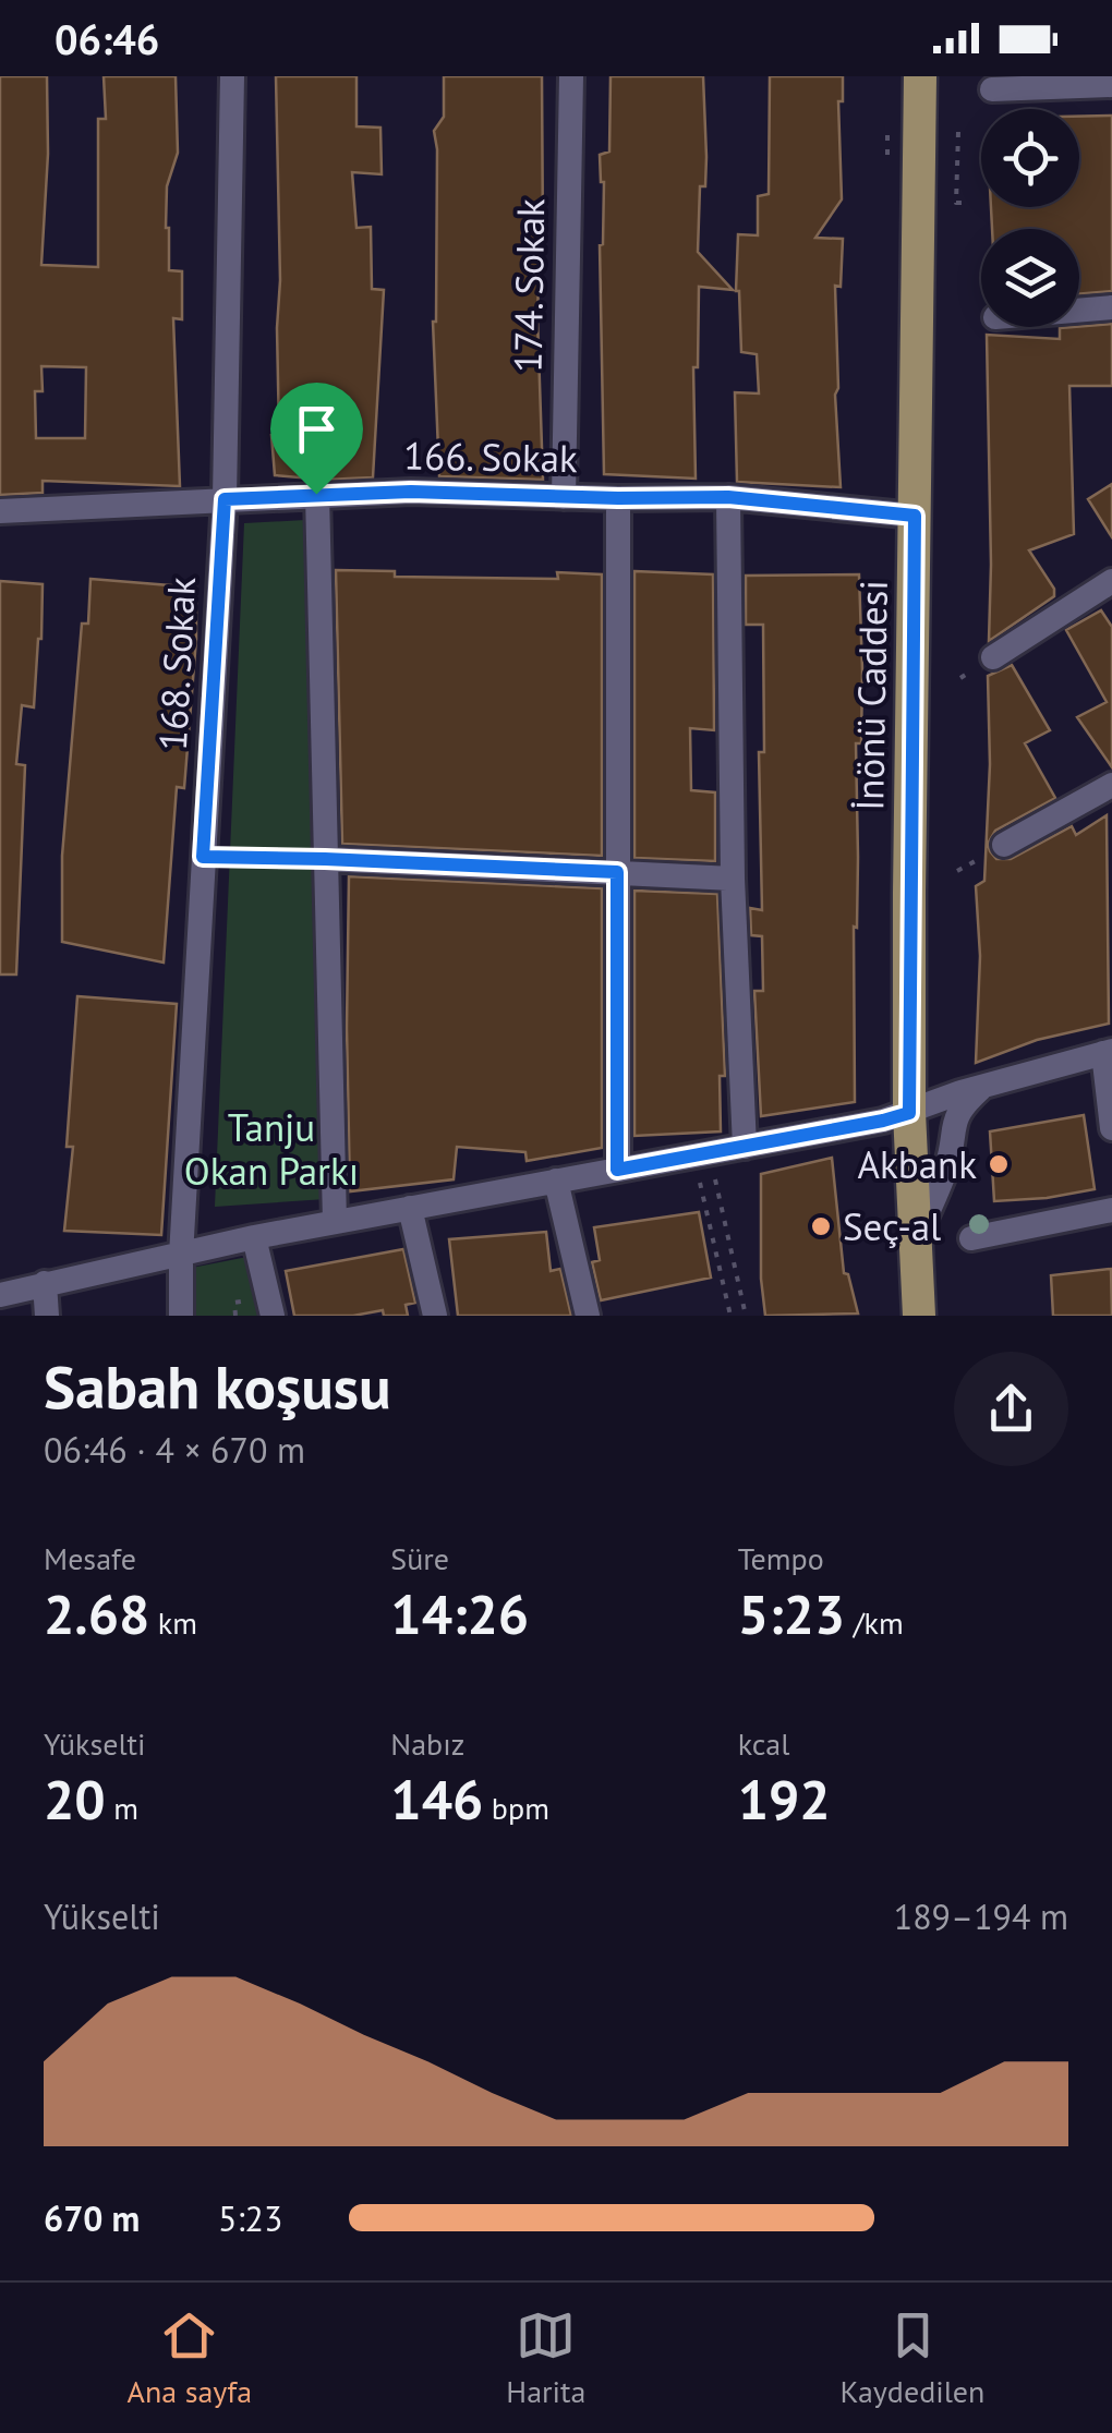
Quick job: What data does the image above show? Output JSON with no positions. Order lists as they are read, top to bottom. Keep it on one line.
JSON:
{"streets":{"main road":["İnönü Caddesi"],"street":["174. Sokak","166. Sokak","168. Sokak"]},"crossings":[["174. Sokak","166. Sokak"],["166. Sokak","168. Sokak"],["166. Sokak","İnönü Caddesi"]],"parks":["Tanju Okan Parkı"],"places":["Akbank","Seç-al"],"page":{"status":"06:46","heading":["Sabah koşusu","06:46 · 4 × 670 m"],"stats":[["Mesafe","2.68 km"],["Süre","14:26"],["Tempo","5:23 /km"],["Yükselti","20 m"],["Nabız","146 bpm"],["kcal","192"]],"chart":["Yükselti","189–194 m"],"list":[{"name":"670 m","note":"5:23"}],"tabs":["Ana sayfa","Harita","Kaydedilen"]}}
